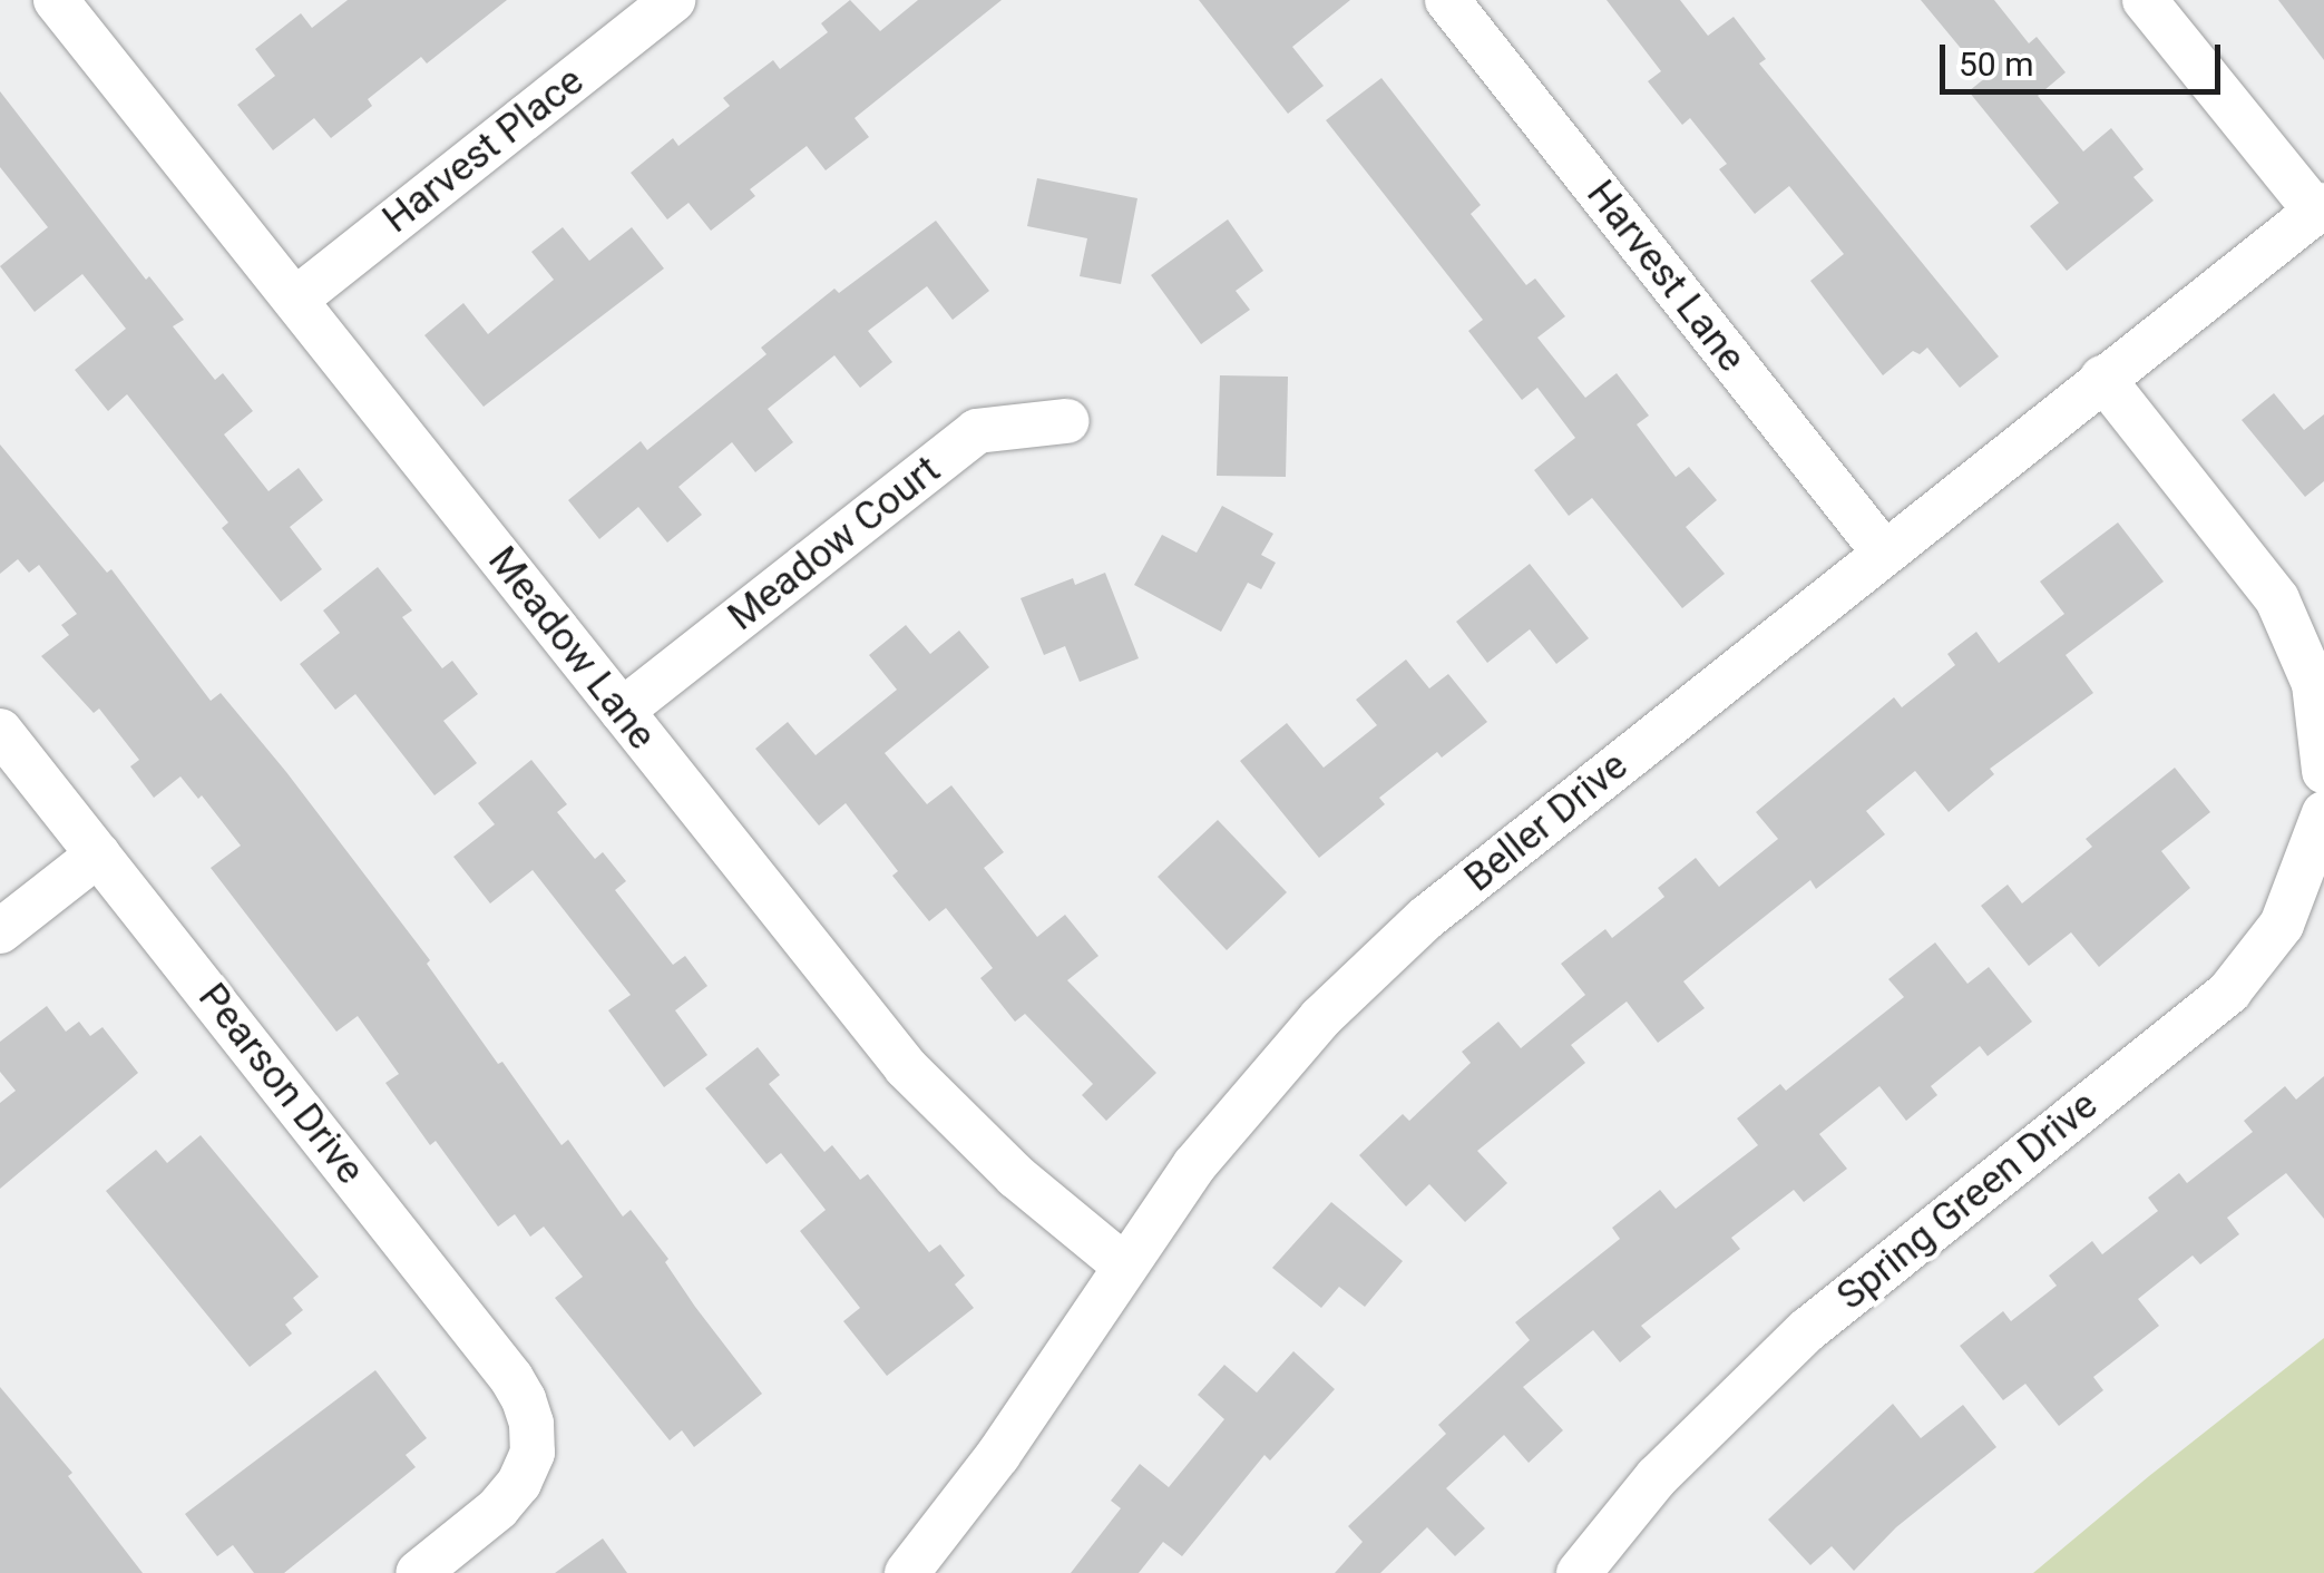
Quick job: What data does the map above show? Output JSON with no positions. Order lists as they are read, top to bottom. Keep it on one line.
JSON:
{"streets":{"street":["Harvest Place","Harvest Lane","Meadow Court","Meadow Lane","Beller Drive","Pearson Drive","Spring Green Drive"]},"crossings":[["Harvest Place","Meadow Lane"],["Harvest Lane","Beller Drive"],["Meadow Court","Meadow Lane"],["Meadow Lane","Beller Drive"]],"scale_bar":"50 m"}
